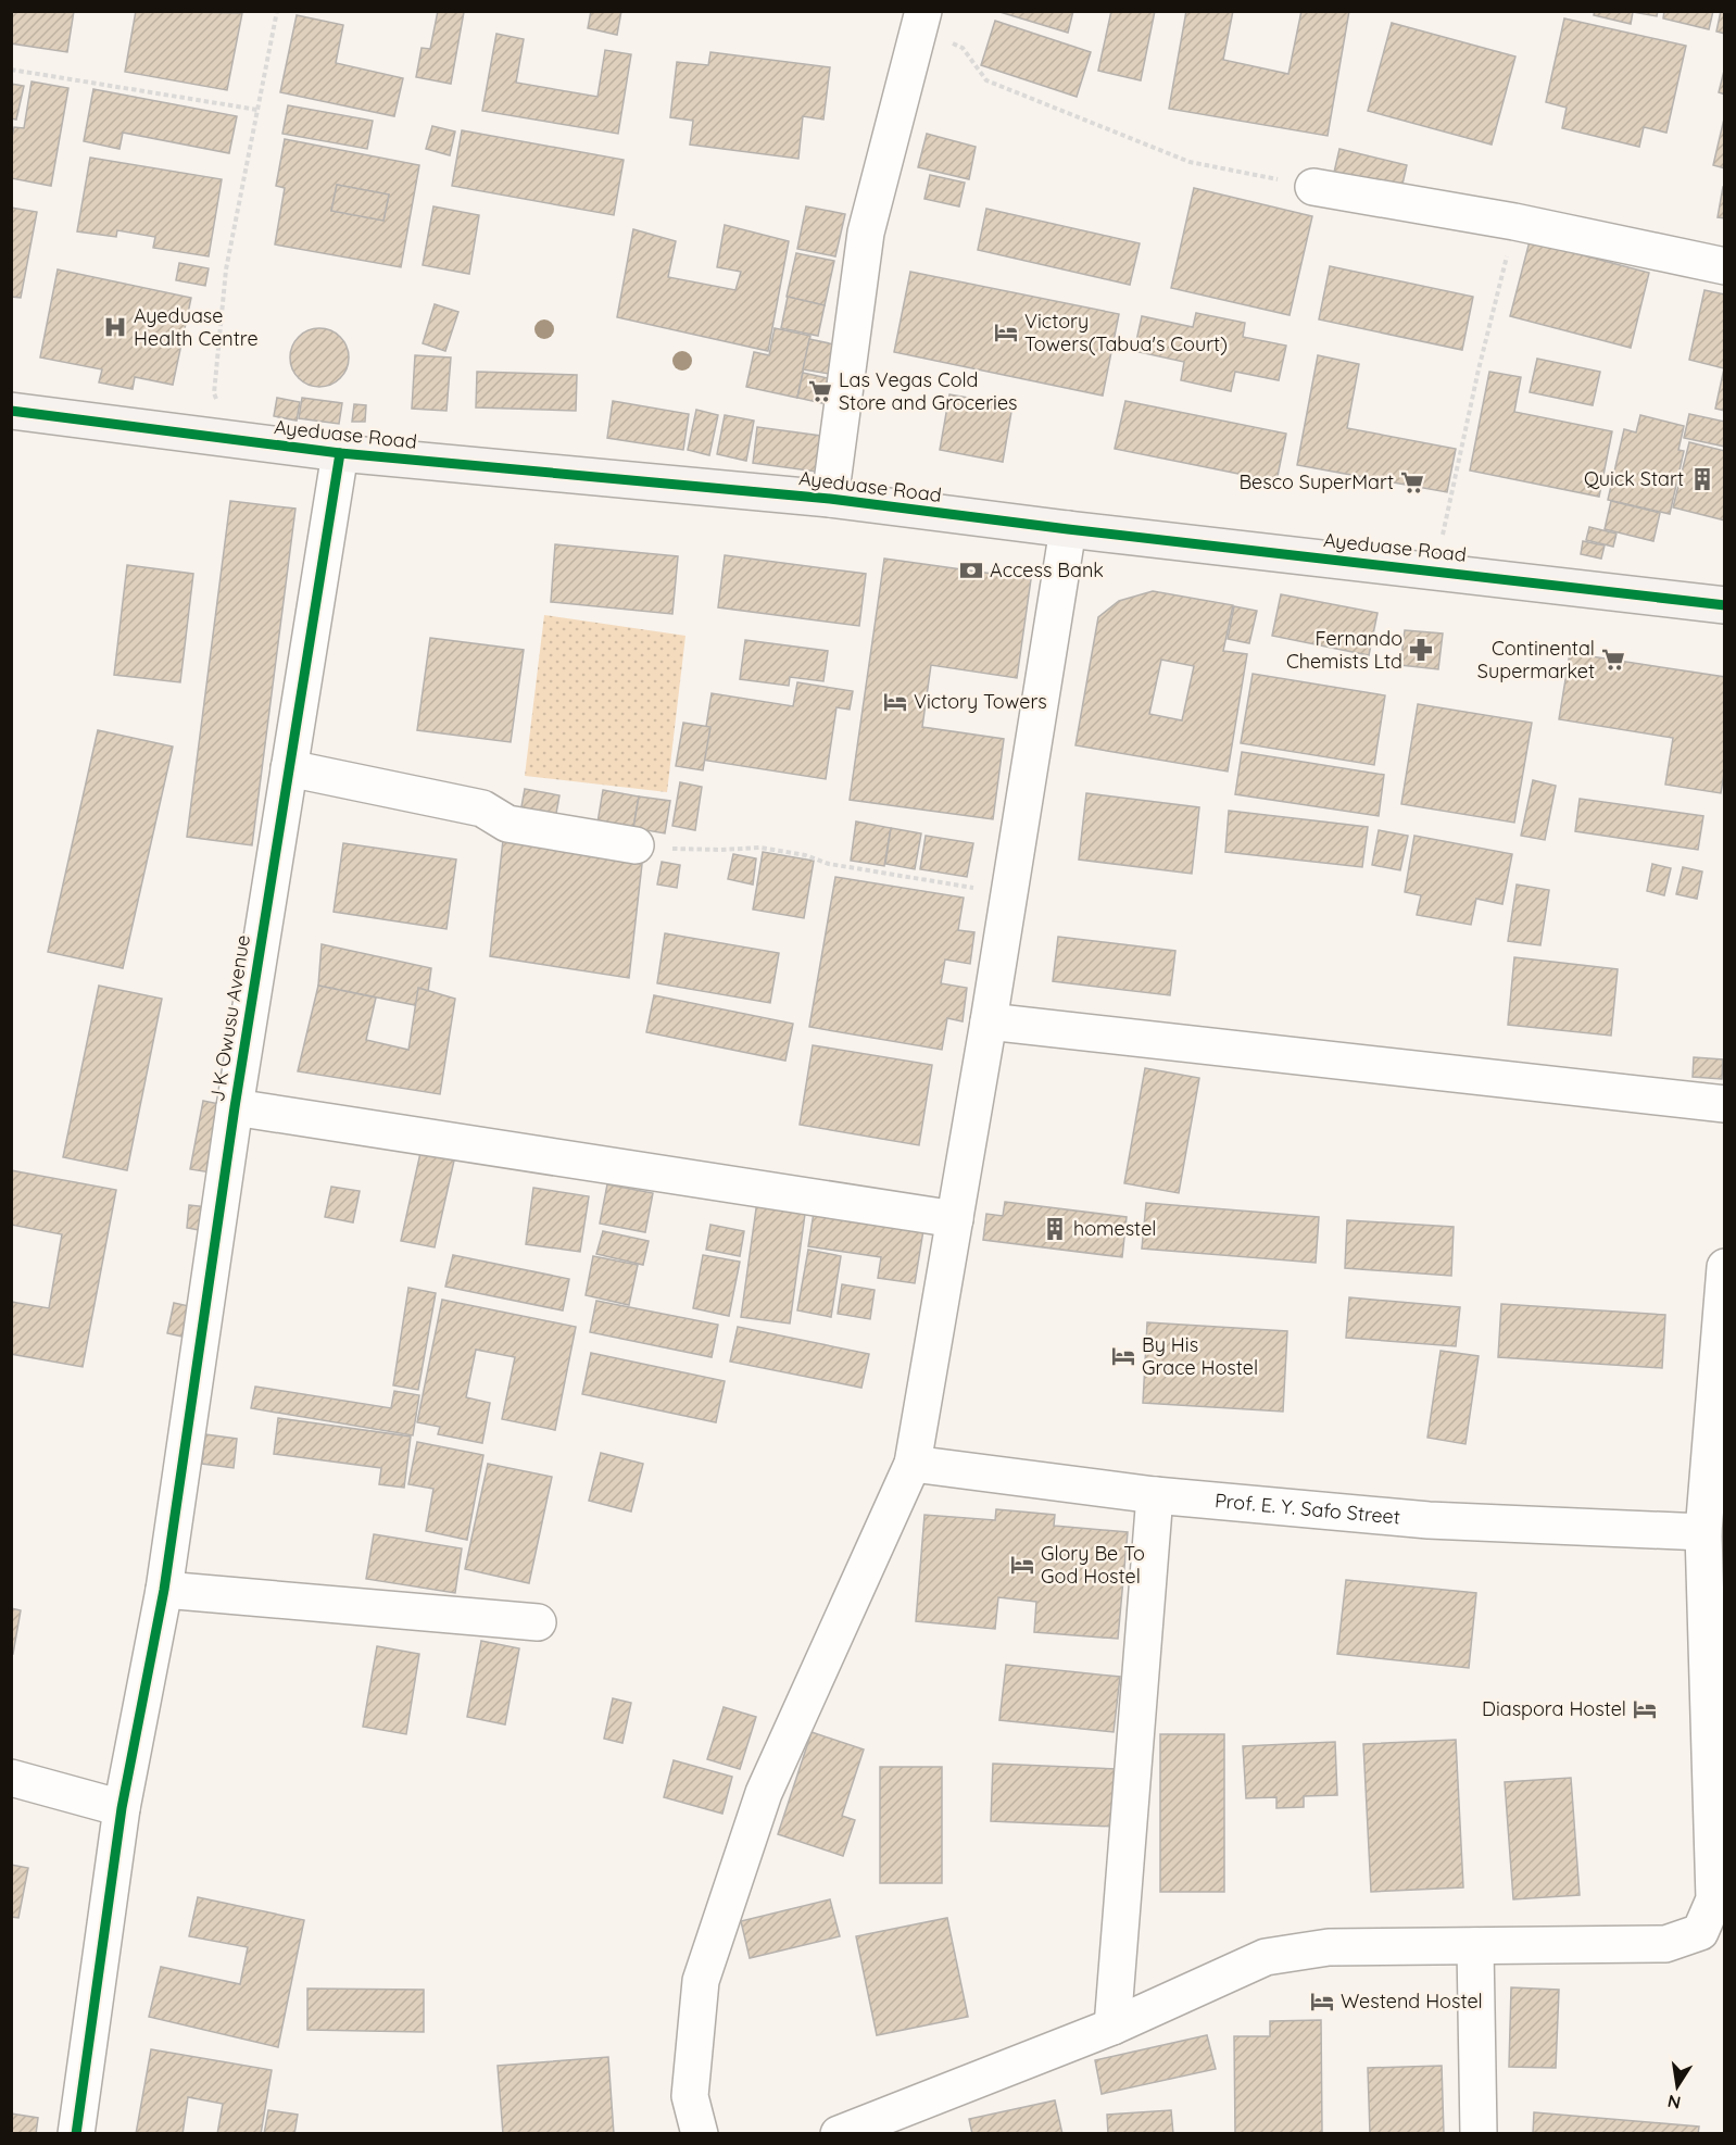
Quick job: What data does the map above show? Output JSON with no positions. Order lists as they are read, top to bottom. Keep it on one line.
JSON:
{"streets":{"street":["Ayeduase Road","J K Owusu Avenue","Prof. E. Y. Safo Street"]},"crossings":[["Ayeduase Road","J K Owusu Avenue"]],"places":{"hospital":["Ayeduase Health Centre"],"hotel":["Victory Towers(Tabua's Court)","Victory Towers","By His Grace Hostel","Glory Be To God Hostel","Diaspora Hostel","Westend Hostel"],"supermarket":["Las Vegas Cold Store and Groceries","Besco SuperMart","Continental Supermarket"],"building":["Quick Start","homestel"],"bank":["Access Bank"],"pharmacy":["Fernando Chemists Ltd"]},"north":"bottom"}
